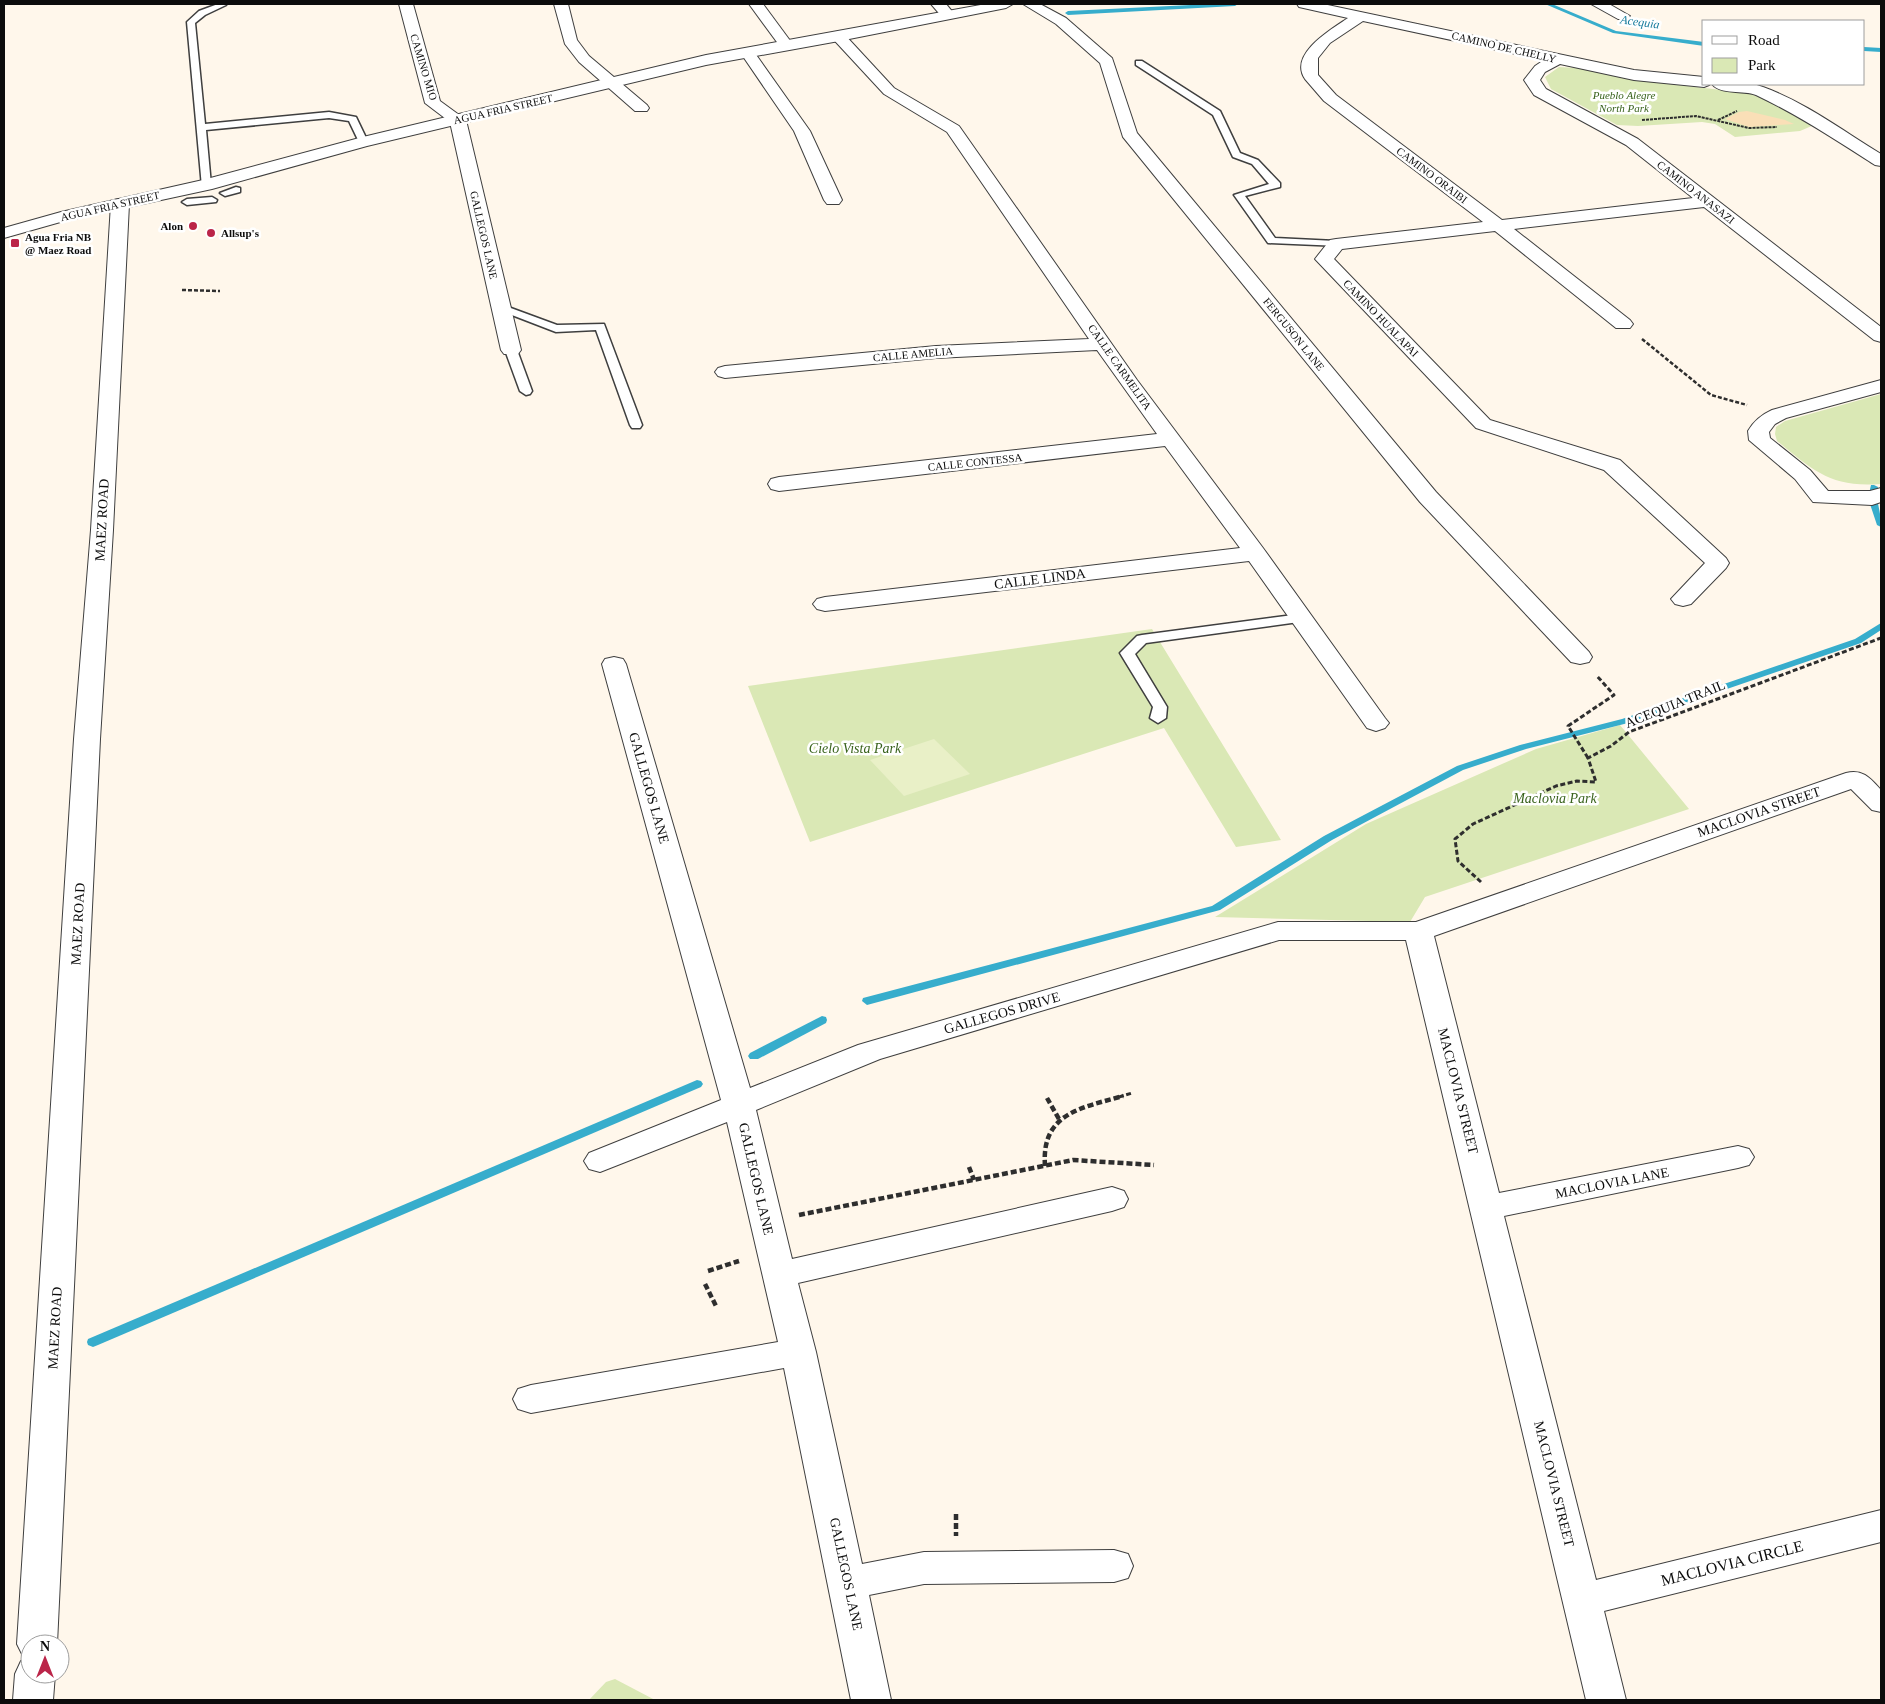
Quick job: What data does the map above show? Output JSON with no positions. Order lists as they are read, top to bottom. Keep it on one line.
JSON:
{"streets":{"street":["CAMINO DE CHELLY","CAMINO MIO","AGUA FRIA STREET","CAMINO ORAIBI","CAMINO ANASAZI","GALLEGOS LANE","CAMINO HUALAPAI","FERGUSON LANE","CALLE AMELIA","CALLE CARMELITA","CALLE CONTESSA","MAEZ ROAD","CALLE LINDA","MACLOVIA STREET","GALLEGOS DRIVE","MACLOVIA LANE","MACLOVIA CIRCLE"],"path":["ACEQUIA TRAIL"]},"crossings":[["CAMINO DE CHELLY","CAMINO ORAIBI"],["CAMINO DE CHELLY","CAMINO ANASAZI"],["CAMINO MIO","AGUA FRIA STREET"],["CAMINO MIO","GALLEGOS LANE"],["AGUA FRIA STREET","GALLEGOS LANE"],["AGUA FRIA STREET","CALLE CARMELITA"],["AGUA FRIA STREET","MAEZ ROAD"],["GALLEGOS LANE","GALLEGOS DRIVE"],["CALLE AMELIA","CALLE CARMELITA"],["CALLE CARMELITA","CALLE CONTESSA"],["CALLE CARMELITA","CALLE LINDA"],["MACLOVIA STREET","GALLEGOS DRIVE"],["MACLOVIA STREET","MACLOVIA LANE"],["MACLOVIA STREET","MACLOVIA CIRCLE"]],"water":["Acequia"],"parks":["Pueblo Alegre North Park","Cielo Vista Park","Maclovia Park"],"places":{"other":["Alon","Allsup's"],"transit":["Agua Fria NB @ Maez Road"]},"legend":["Road","Park"],"north":"top"}
